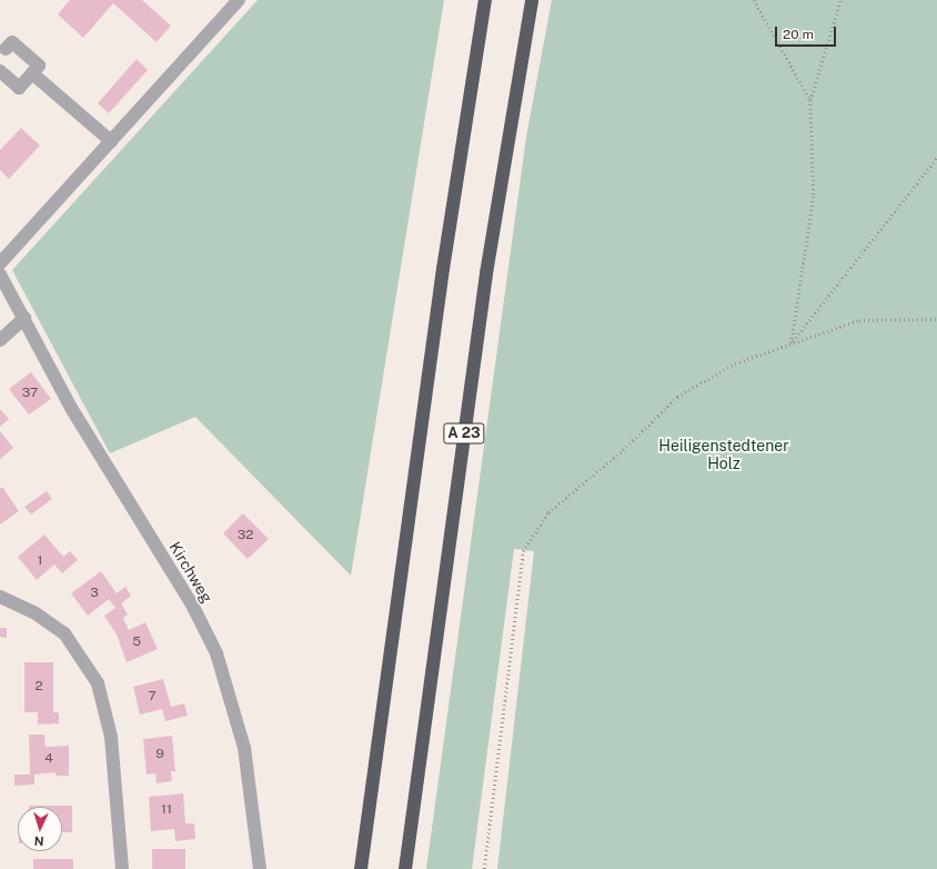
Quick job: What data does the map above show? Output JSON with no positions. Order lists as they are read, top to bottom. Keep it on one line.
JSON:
{"streets":{"highway":["A 23"],"street":["Kirchweg"]},"parks":["Heiligenstedtener Holz"],"house_numbers":["37","32","1","3","5","2","7","9","4","11"],"scale_bar":"20 m","north":"bottom"}
